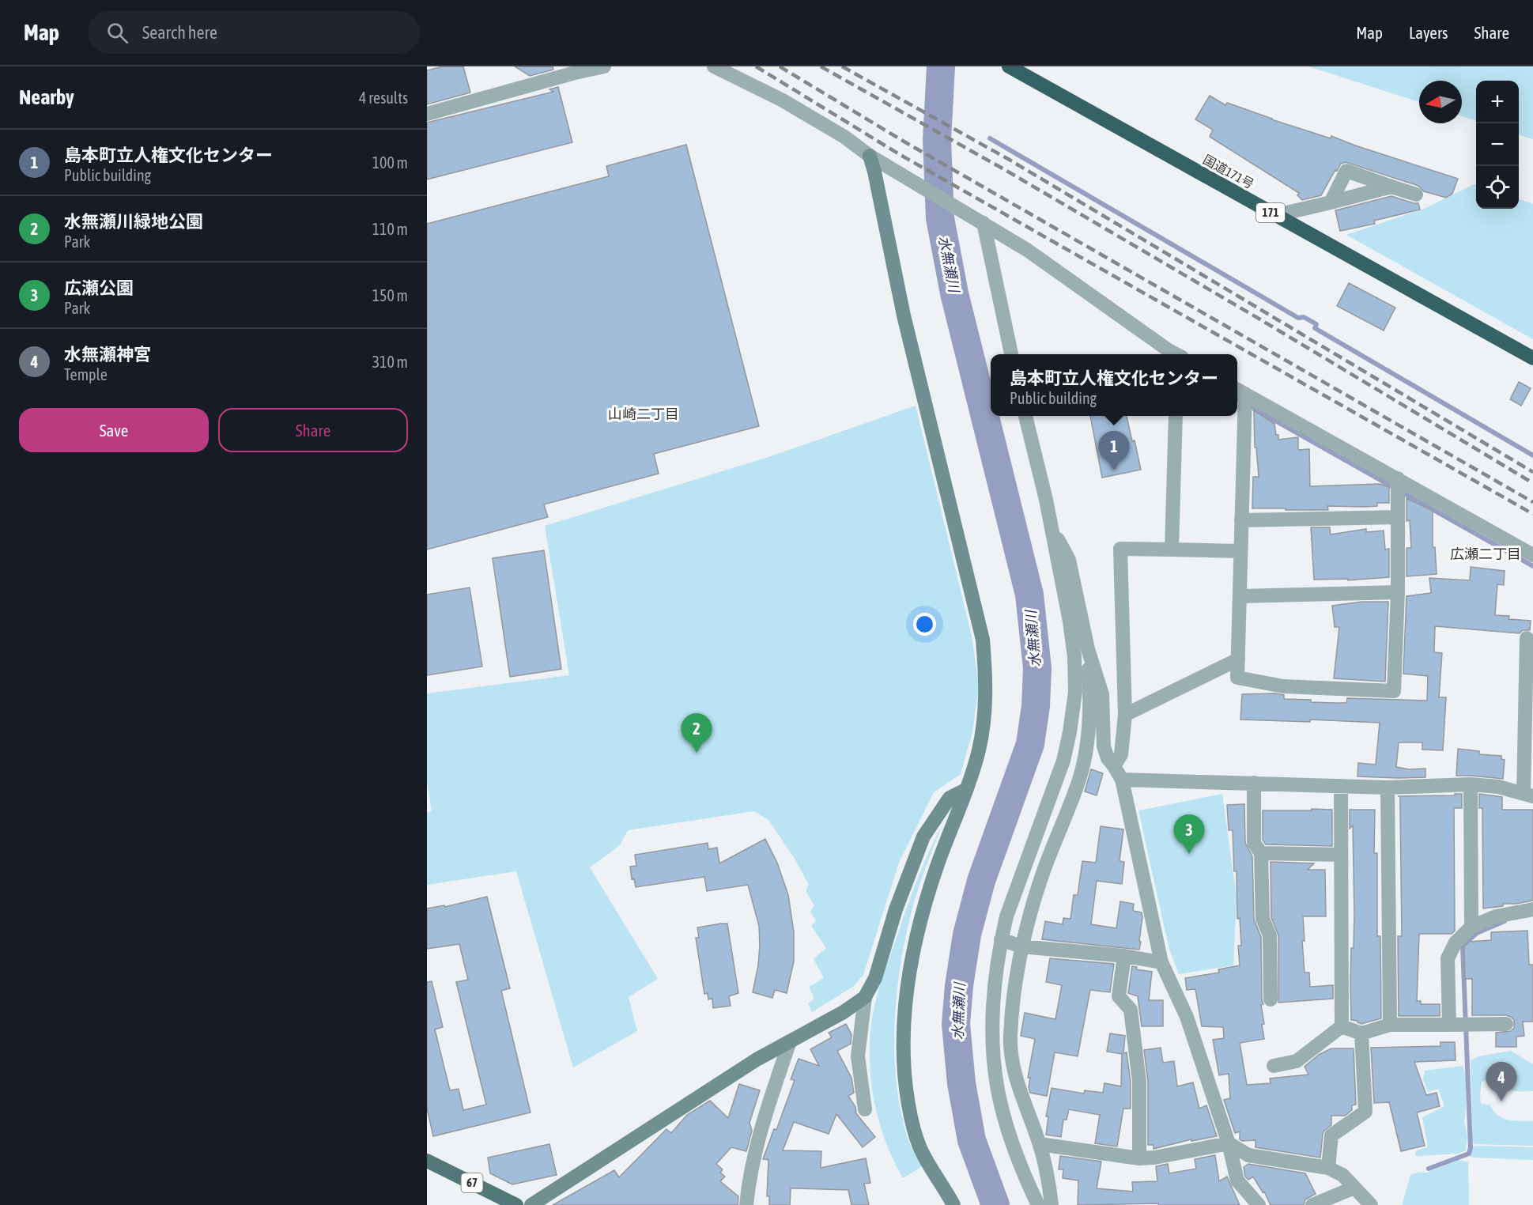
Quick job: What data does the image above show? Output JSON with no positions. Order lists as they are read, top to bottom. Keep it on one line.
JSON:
{"streets":{"highway":["国道171号","171"],"main road":["67"]},"districts":["山崎二丁目","広瀬二丁目"],"water":["水無瀬川"],"north":"left","page":{"header":"Map","search":"Search here","nav":["Map","Layers","Share"],"heading":["Nearby","4 results"],"map_buttons":["+","−"],"list":[{"mark":"1","name":"島本町立人権文化センター","note":"Public building","value":"100 m"},{"mark":"2","name":"水無瀬川緑地公園","note":"Park","value":"110 m"},{"mark":"3","name":"広瀬公園","note":"Park","value":"150 m"},{"mark":"4","name":"水無瀬神宮","note":"Temple","value":"310 m"}],"popup":["島本町立人権文化センター","Public building"],"buttons":["Save","Share"],"pins":["1","2","3","4"]}}
